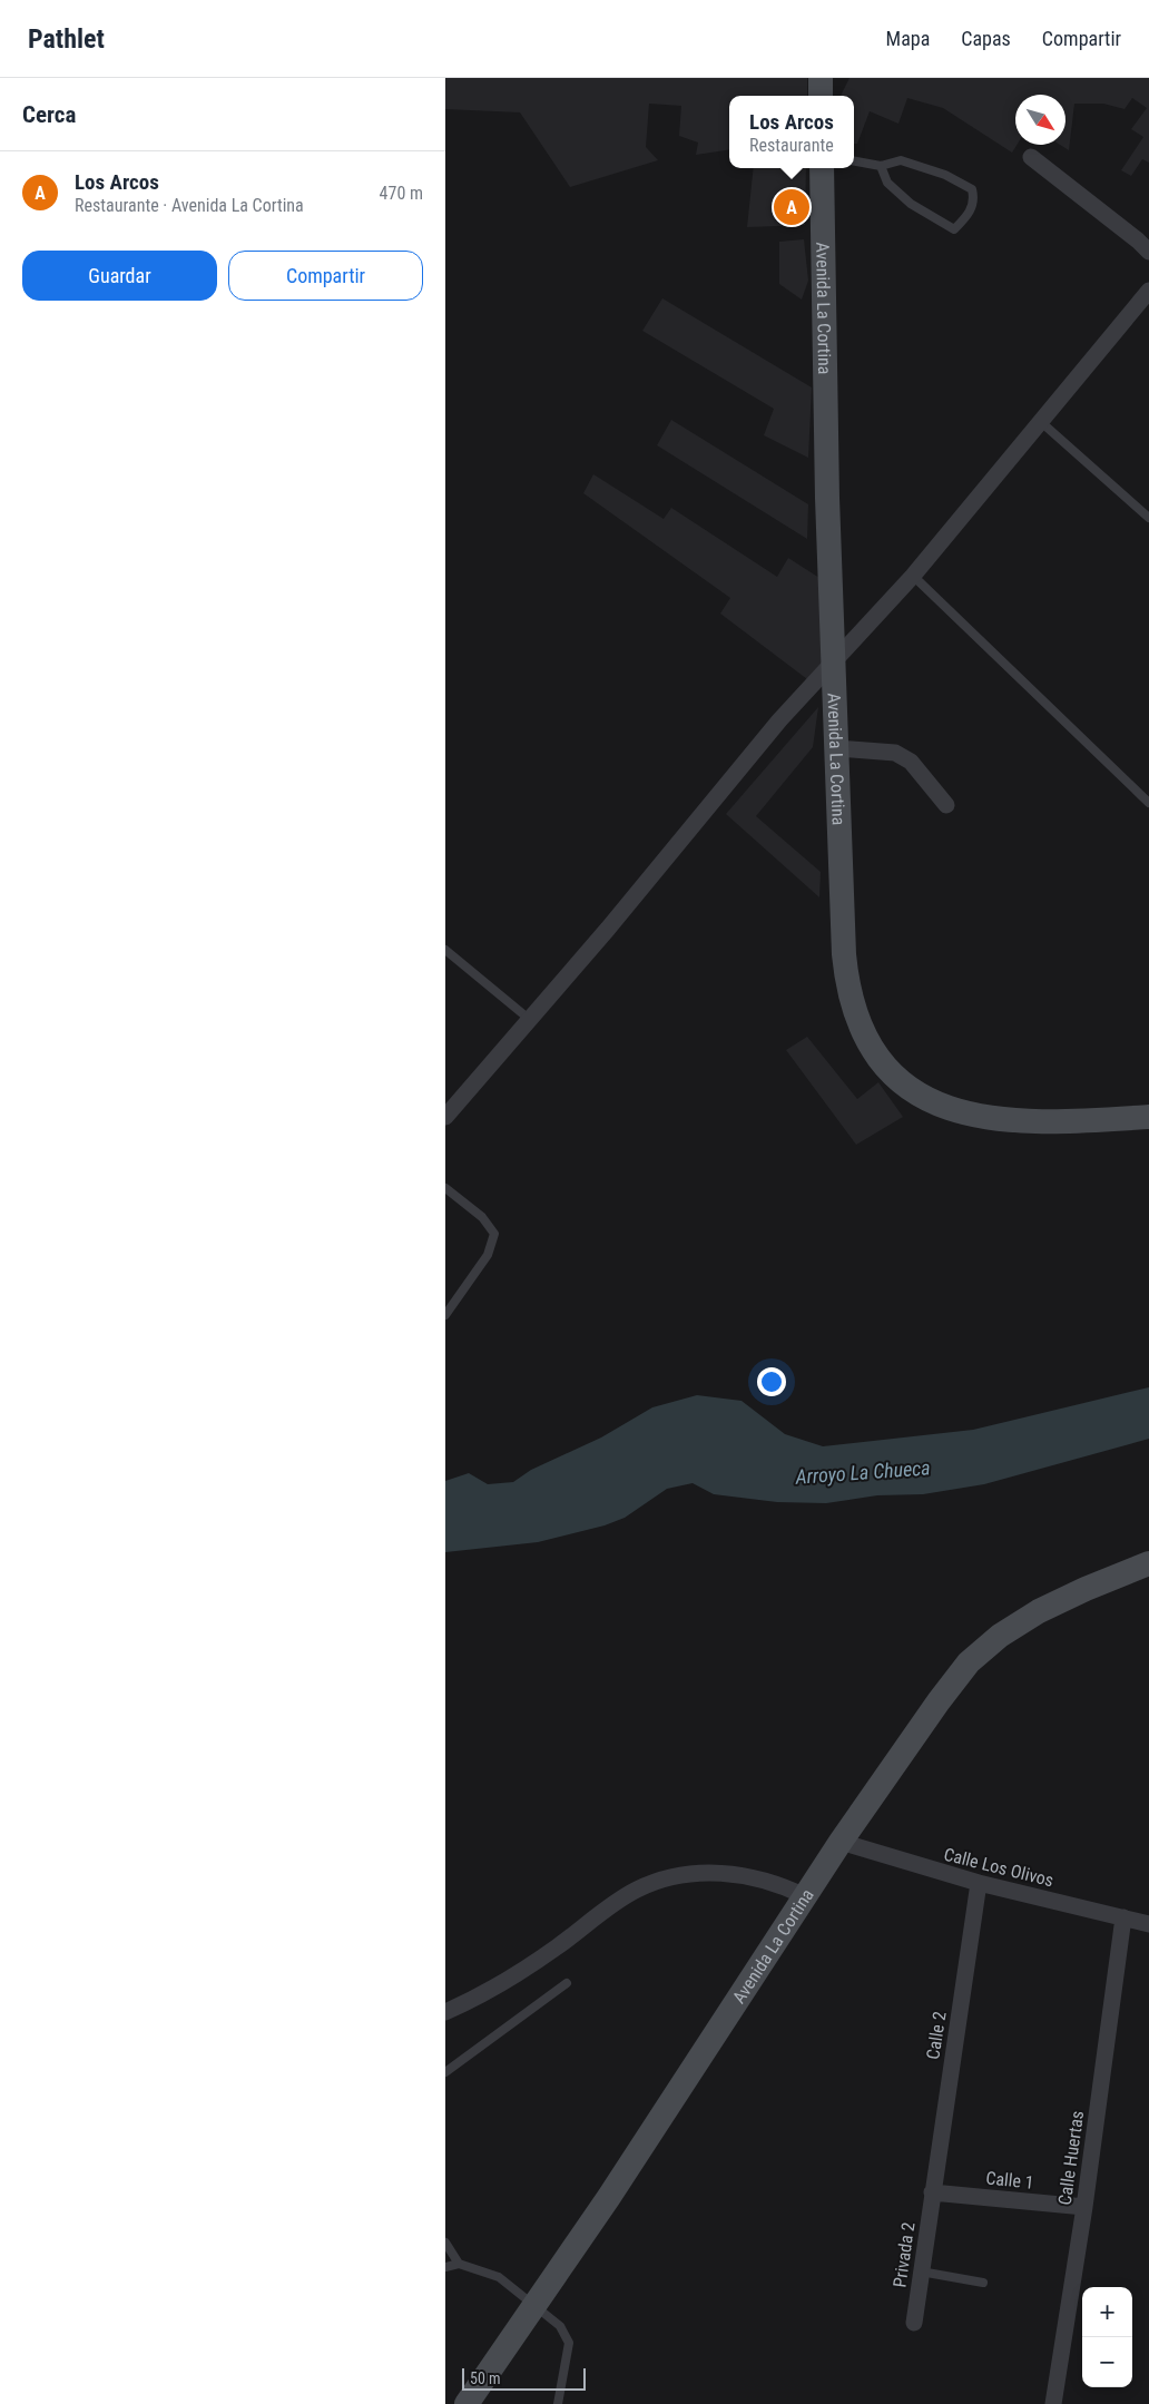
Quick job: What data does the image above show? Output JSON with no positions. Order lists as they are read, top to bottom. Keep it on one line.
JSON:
{"streets":{"main road":["Avenida La Cortina"],"street":["Calle Los Olivos","Calle 2","Calle Huertas","Calle 1","Privada 2"]},"crossings":[["Avenida La Cortina","Calle Los Olivos"],["Calle Los Olivos","Calle 2"],["Calle Los Olivos","Calle Huertas"],["Calle 2","Calle 1"],["Calle 2","Privada 2"],["Calle Huertas","Calle 1"],["Calle 1","Privada 2"]],"water":["Arroyo La Chueca"],"scale_bar":"50 m","north":"bottom right","page":{"header":"Pathlet","nav":["Mapa","Capas","Compartir"],"heading":"Cerca","popup":["Los Arcos","Restaurante"],"list":[{"mark":"A","name":"Los Arcos","note":"Restaurante · Avenida La Cortina","value":"470 m"}],"pins":"A","buttons":["Guardar","Compartir"],"map_buttons":["+","−"],"scale":"50 m"}}
